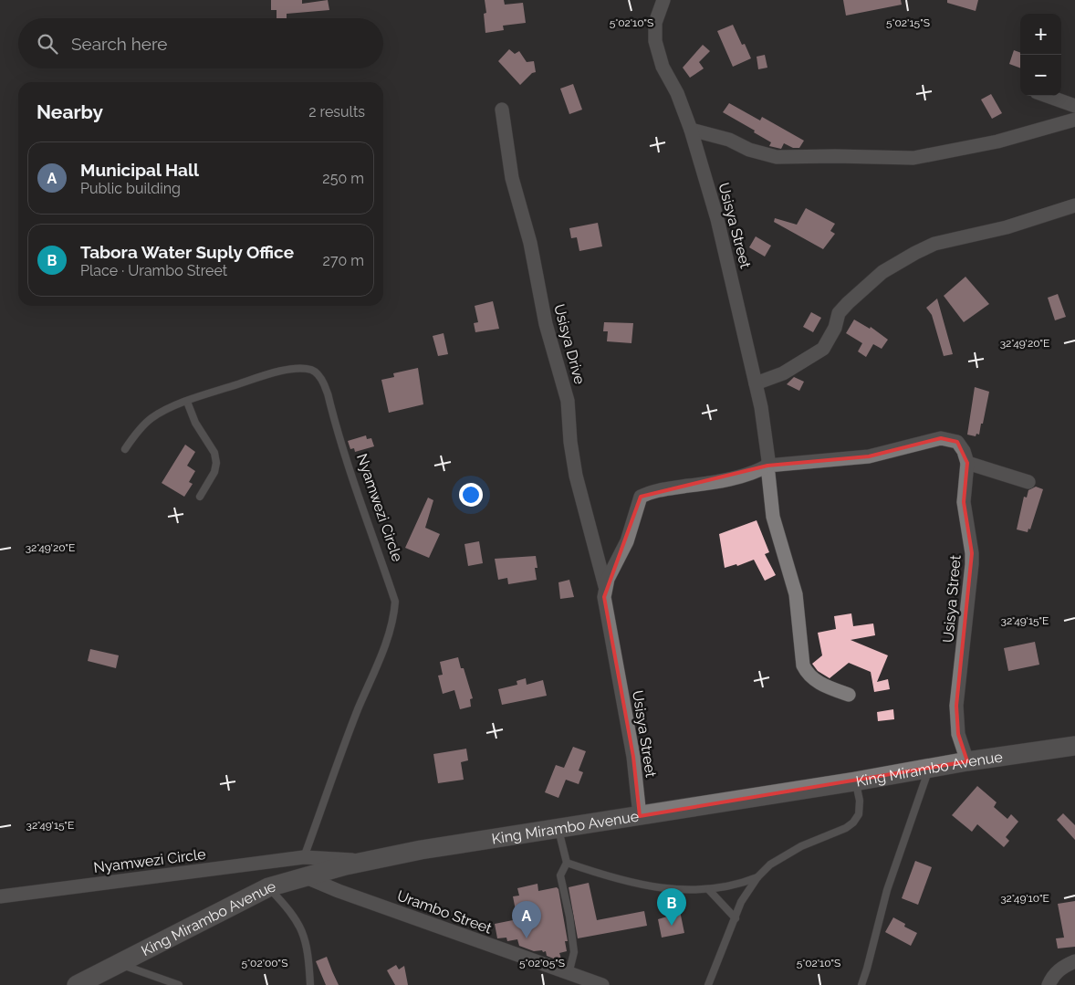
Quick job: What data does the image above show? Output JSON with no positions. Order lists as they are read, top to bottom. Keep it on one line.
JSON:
{"streets":{"main road":["King Mirambo Avenue"],"street":["Usisya Street","Usisya Drive","Nyamwezi Circle","Urambo Street"]},"crossings":[["Usisya Street","Usisya Drive"],["Usisya Street","King Mirambo Avenue"],["Nyamwezi Circle","King Mirambo Avenue"],["King Mirambo Avenue","Urambo Street"]],"page":{"map_buttons":["+","−"],"search":"Search here","heading":["Nearby","2 results"],"list":[{"mark":"A","name":"Municipal Hall","note":"Public building","value":"250 m"},{"mark":"B","name":"Tabora Water Suply Office","note":"Place · Urambo Street","value":"270 m"}],"pins":["B","A"]},"coordinates":["5°02'15\"S","5°02'10\"S","32°49'20\"E","32°49'15\"E","32°49'10\"E","5°02'00\"S","5°02'05\"S"]}
